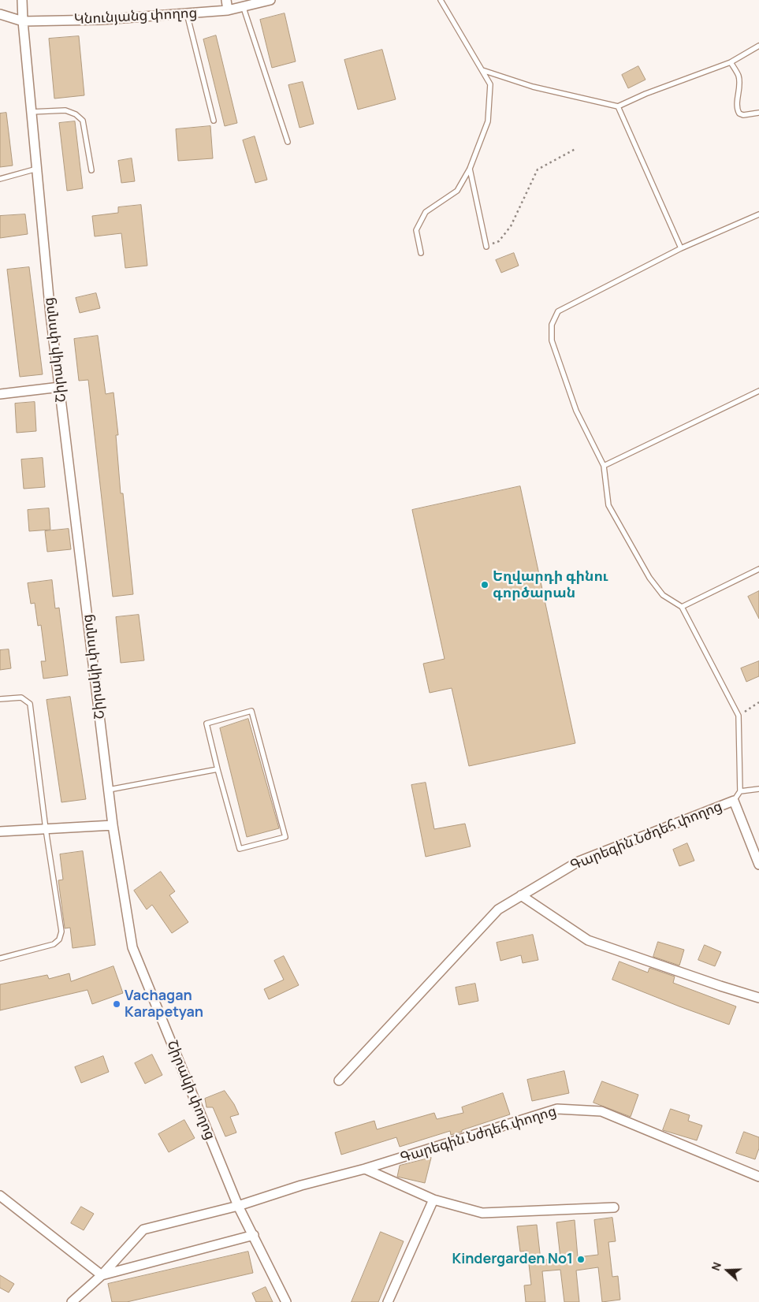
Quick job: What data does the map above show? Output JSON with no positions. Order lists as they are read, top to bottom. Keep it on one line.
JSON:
{"streets":{"street":["Կնունյանց փողոց","Շիրակի փողոց","Գարեգին Նժդեհ փողոց"]},"crossings":[["Կնունյանց փողոց","Շիրակի փողոց"],["Շիրակի փողոց","Գարեգին Նժդեհ փողոց"]],"places":["Եղվարդի գինու գործարան","Vachagan Karapetyan","Kindergarden No1"],"north":"left"}
